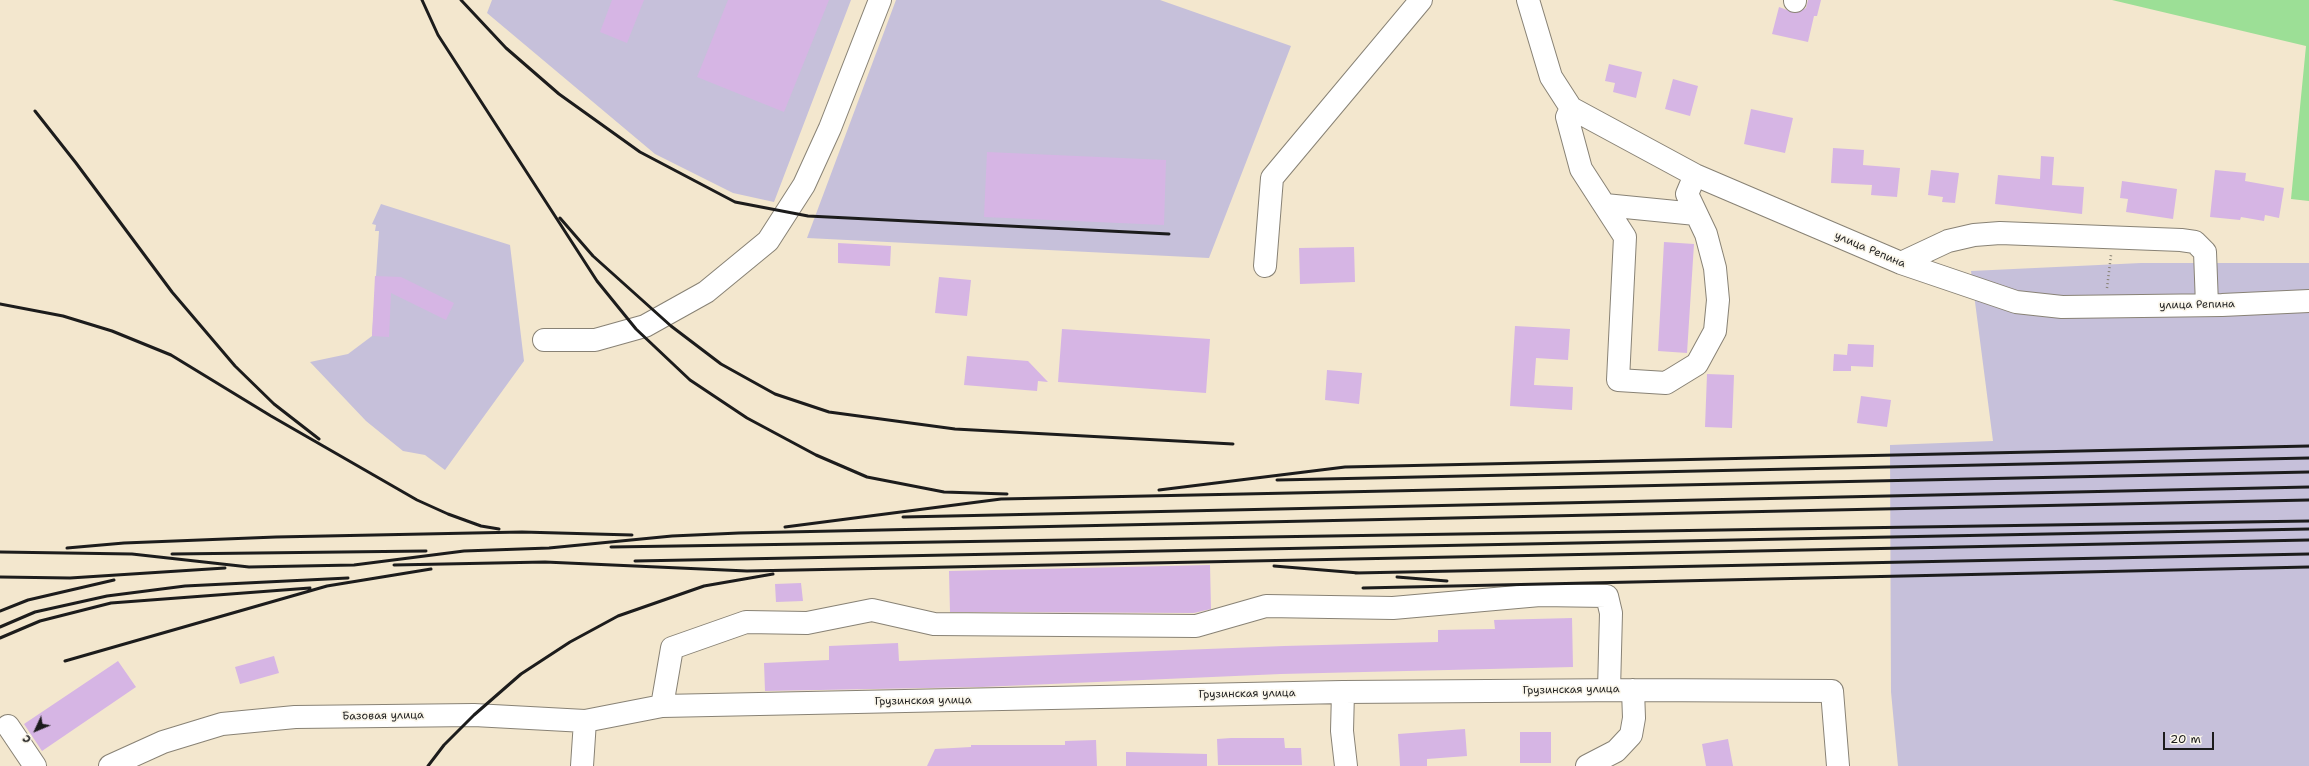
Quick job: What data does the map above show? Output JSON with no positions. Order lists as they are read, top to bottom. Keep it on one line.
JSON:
{"streets":{"street":["улица Репина","Грузинская улица","Базовая улица"]},"crossings":[["Грузинская улица","Базовая улица"]],"scale_bar":"20 m","north":"bottom left"}
